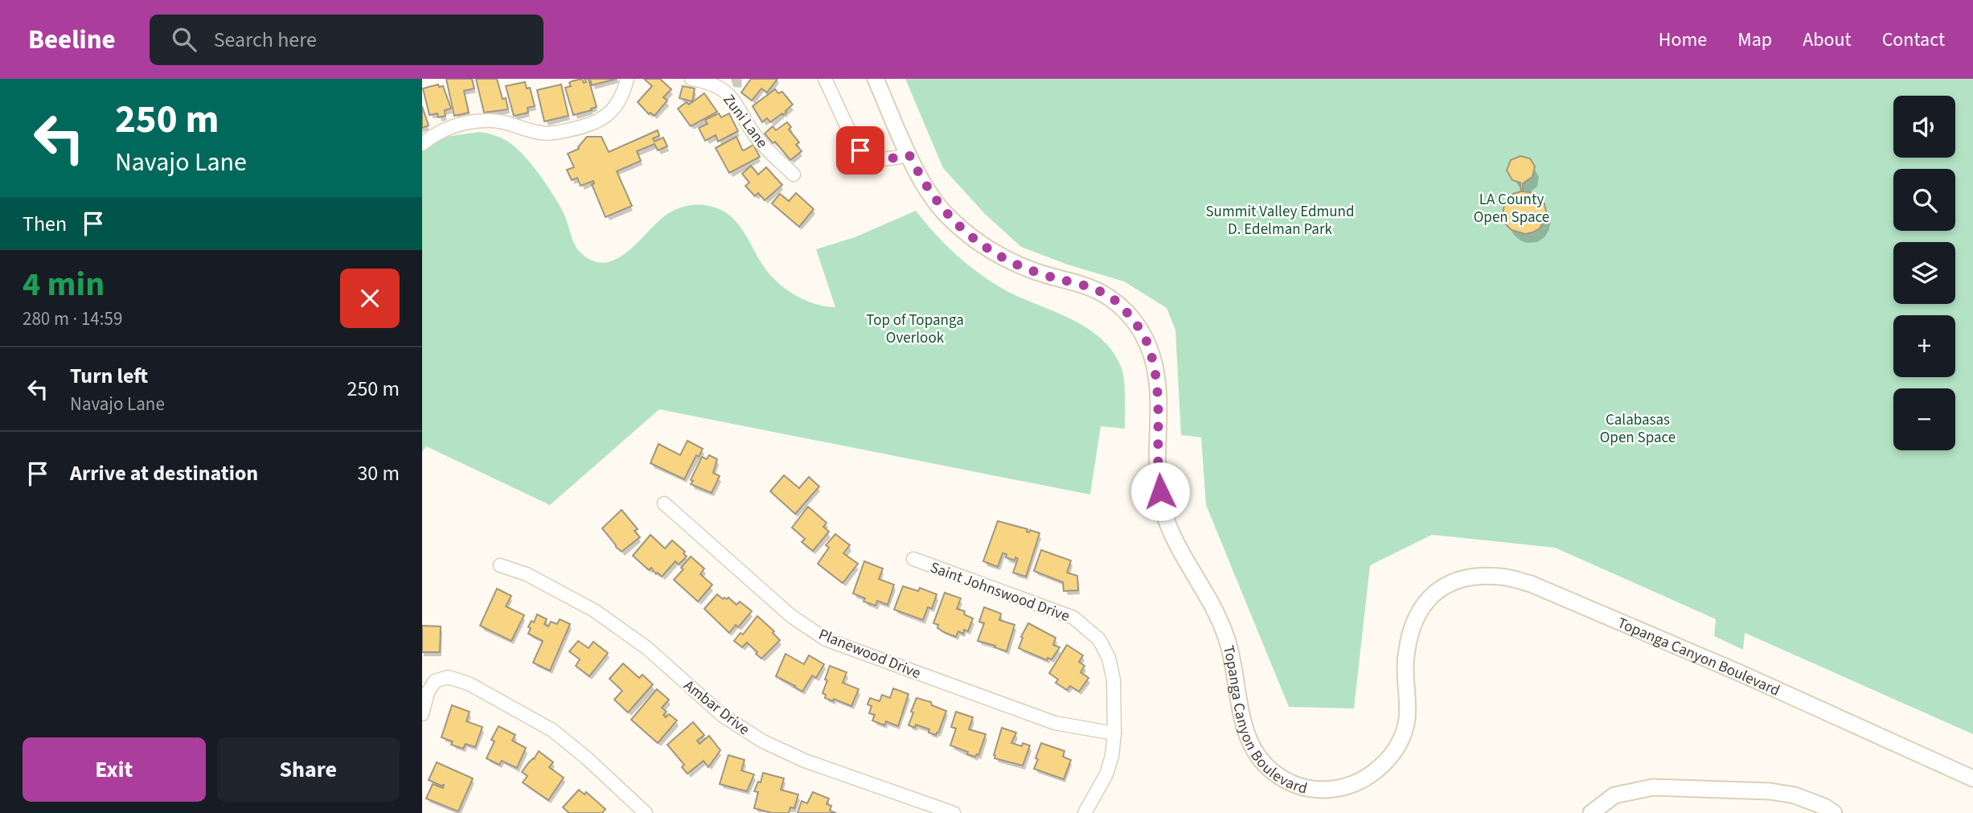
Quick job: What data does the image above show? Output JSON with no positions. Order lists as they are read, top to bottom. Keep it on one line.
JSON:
{"streets":{"main road":["Topanga Canyon Boulevard"],"street":["Zuni Lane","Saint Johnswood Drive","Planewood Drive","Ambar Drive"]},"crossings":[["Saint Johnswood Drive","Planewood Drive"]],"parks":["LA County Open Space","Summit Valley Edmund D. Edelman Park","Top of Topanga Overlook","Calabasas Open Space"],"page":{"header":"Beeline","search":"Search here","nav":["Home","Map","About","Contact"],"turn":["250 m","Navajo Lane"],"map_buttons":["+","−"],"then":"Then","heading":["4 min","280 m · 14:59"],"list":[{"name":"Turn left","note":"Navajo Lane","value":"250 m"},{"name":"Arrive at destination","value":"30 m"}],"buttons":["Exit","Share"]}}
